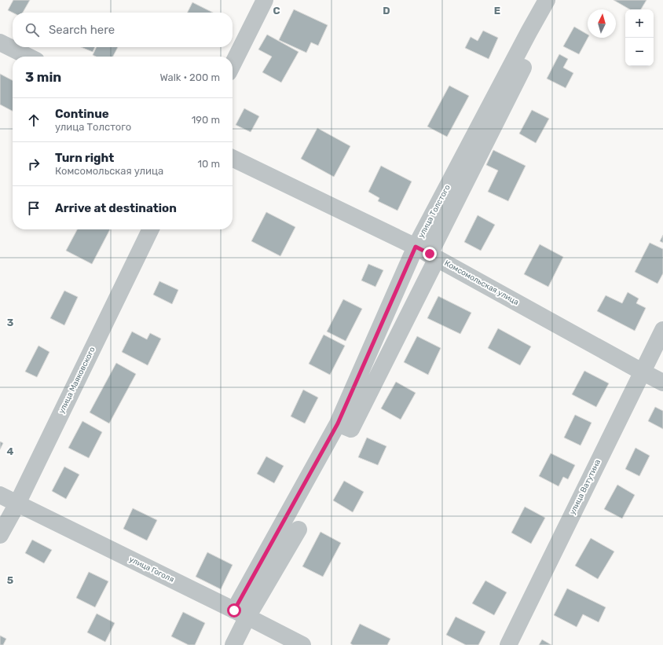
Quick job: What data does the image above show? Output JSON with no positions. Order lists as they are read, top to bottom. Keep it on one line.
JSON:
{"streets":{"street":["улица Толстого","Комсомольская улица","улица Маяковского","улица Ватутина","улица Гоголя"]},"crossings":[["улица Толстого","Комсомольская улица"],["улица Толстого","улица Гоголя"],["Комсомольская улица","улица Ватутина"],["улица Маяковского","улица Гоголя"]],"north":"top","page":{"map_buttons":["+","−"],"search":"Search here","heading":["3 min","Walk · 200 m"],"list":[["Continue","улица Толстого","190 m"],["Turn right","Комсомольская улица","10 m"],"Arrive at destination"]},"grid":{"columns":["C","D","E"],"rows":["3","4","5"]}}
